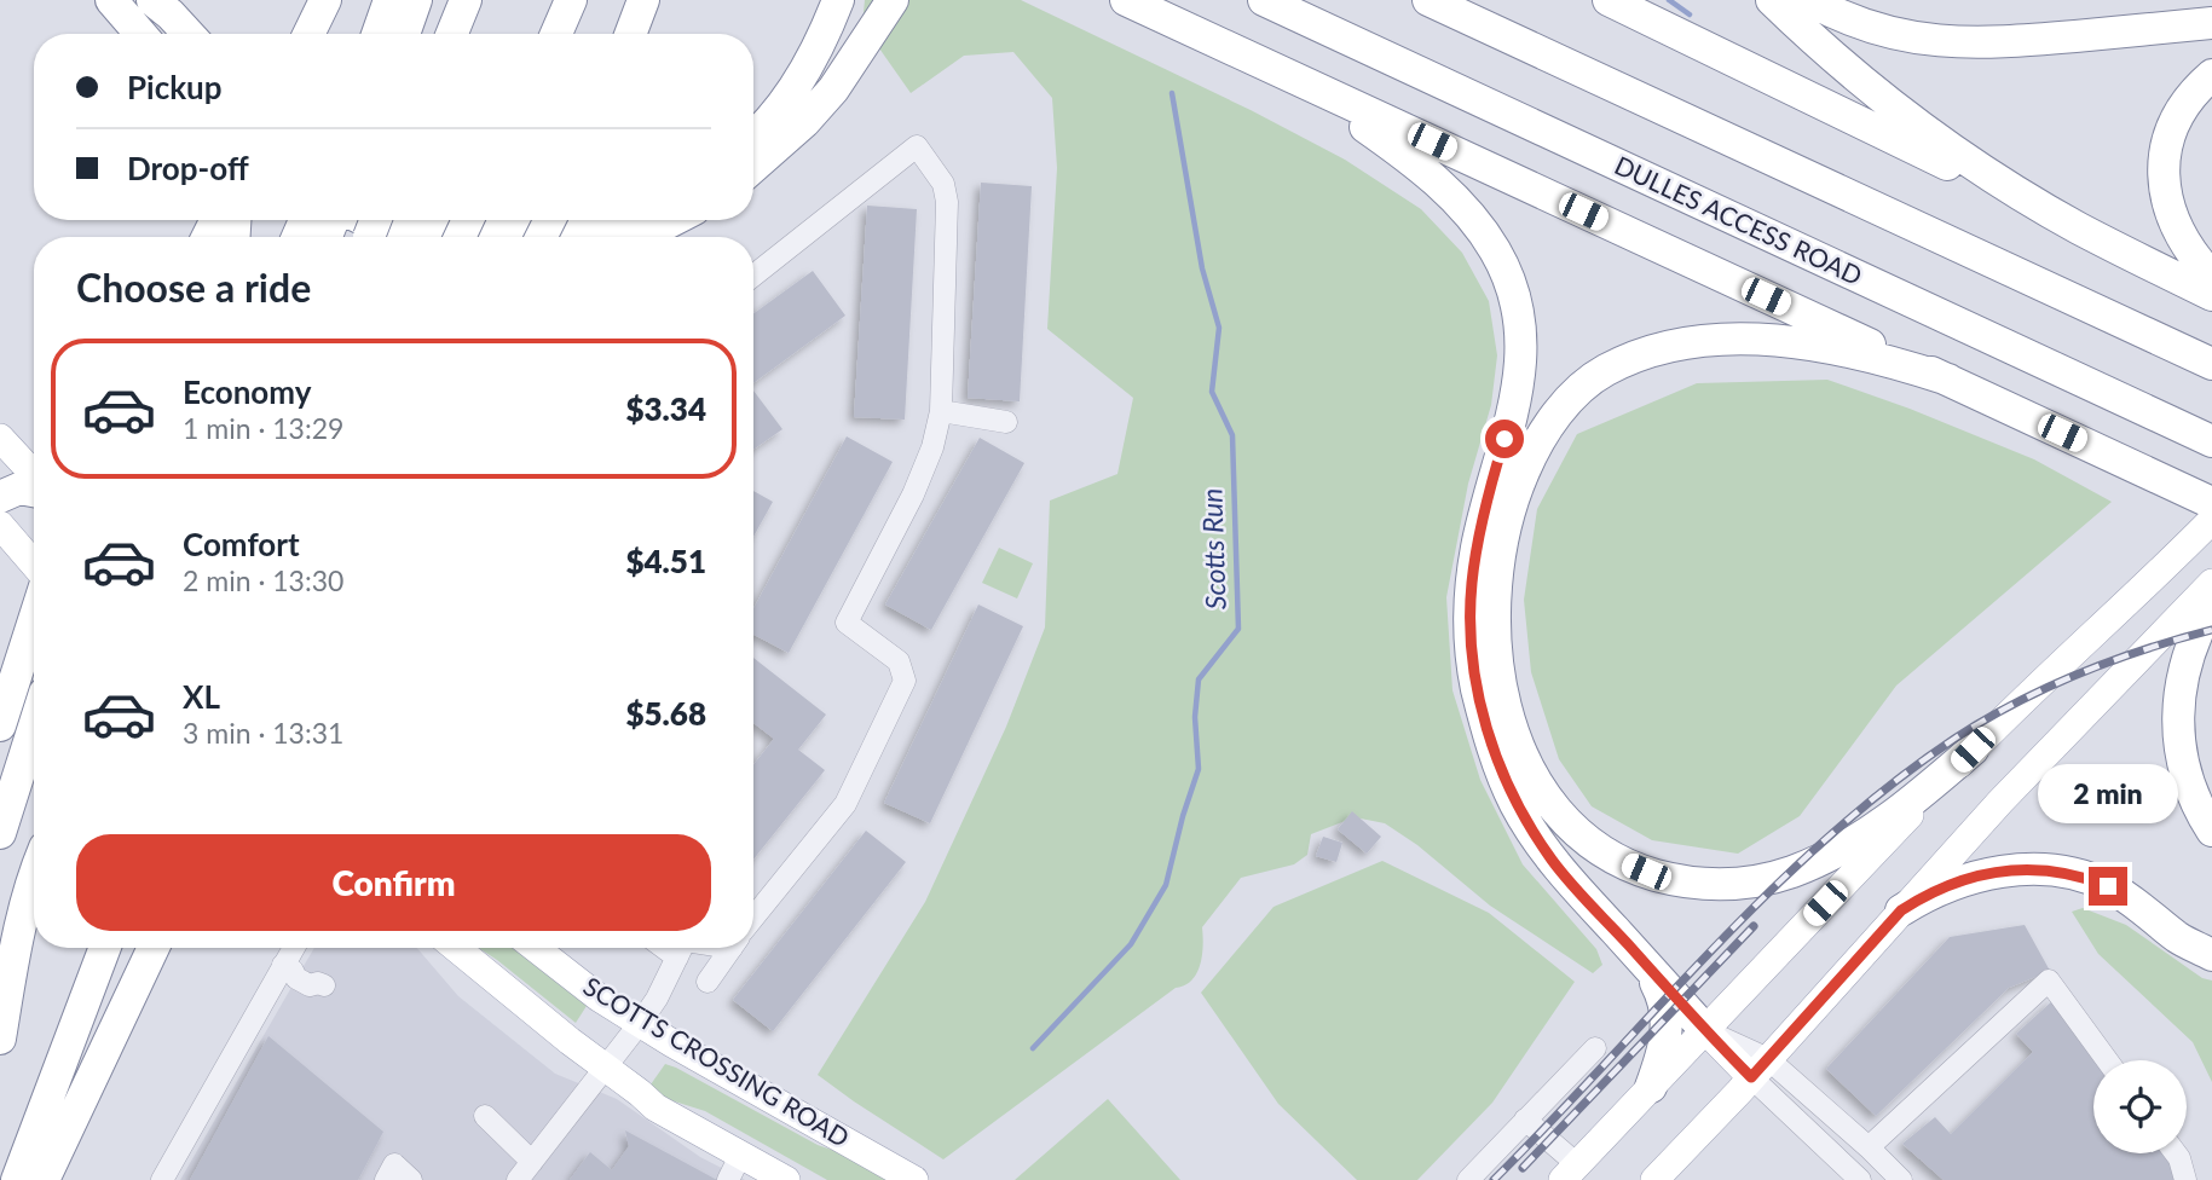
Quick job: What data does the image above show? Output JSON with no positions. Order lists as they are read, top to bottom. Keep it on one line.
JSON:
{"streets":{"highway":["DULLES ACCESS ROAD"],"main road":["SCOTTS CROSSING ROAD"]},"water":["Scotts Run"],"page":{"banner":["Pickup","Drop-off"],"heading":"Choose a ride","list":[{"name":"Economy","note":"1 min · 13:29","value":"$3.34"},{"name":"Comfort","note":"2 min · 13:30","value":"$4.51"},{"name":"XL","note":"3 min · 13:31","value":"$5.68"}],"bubble":"2 min","buttons":"Confirm"}}
